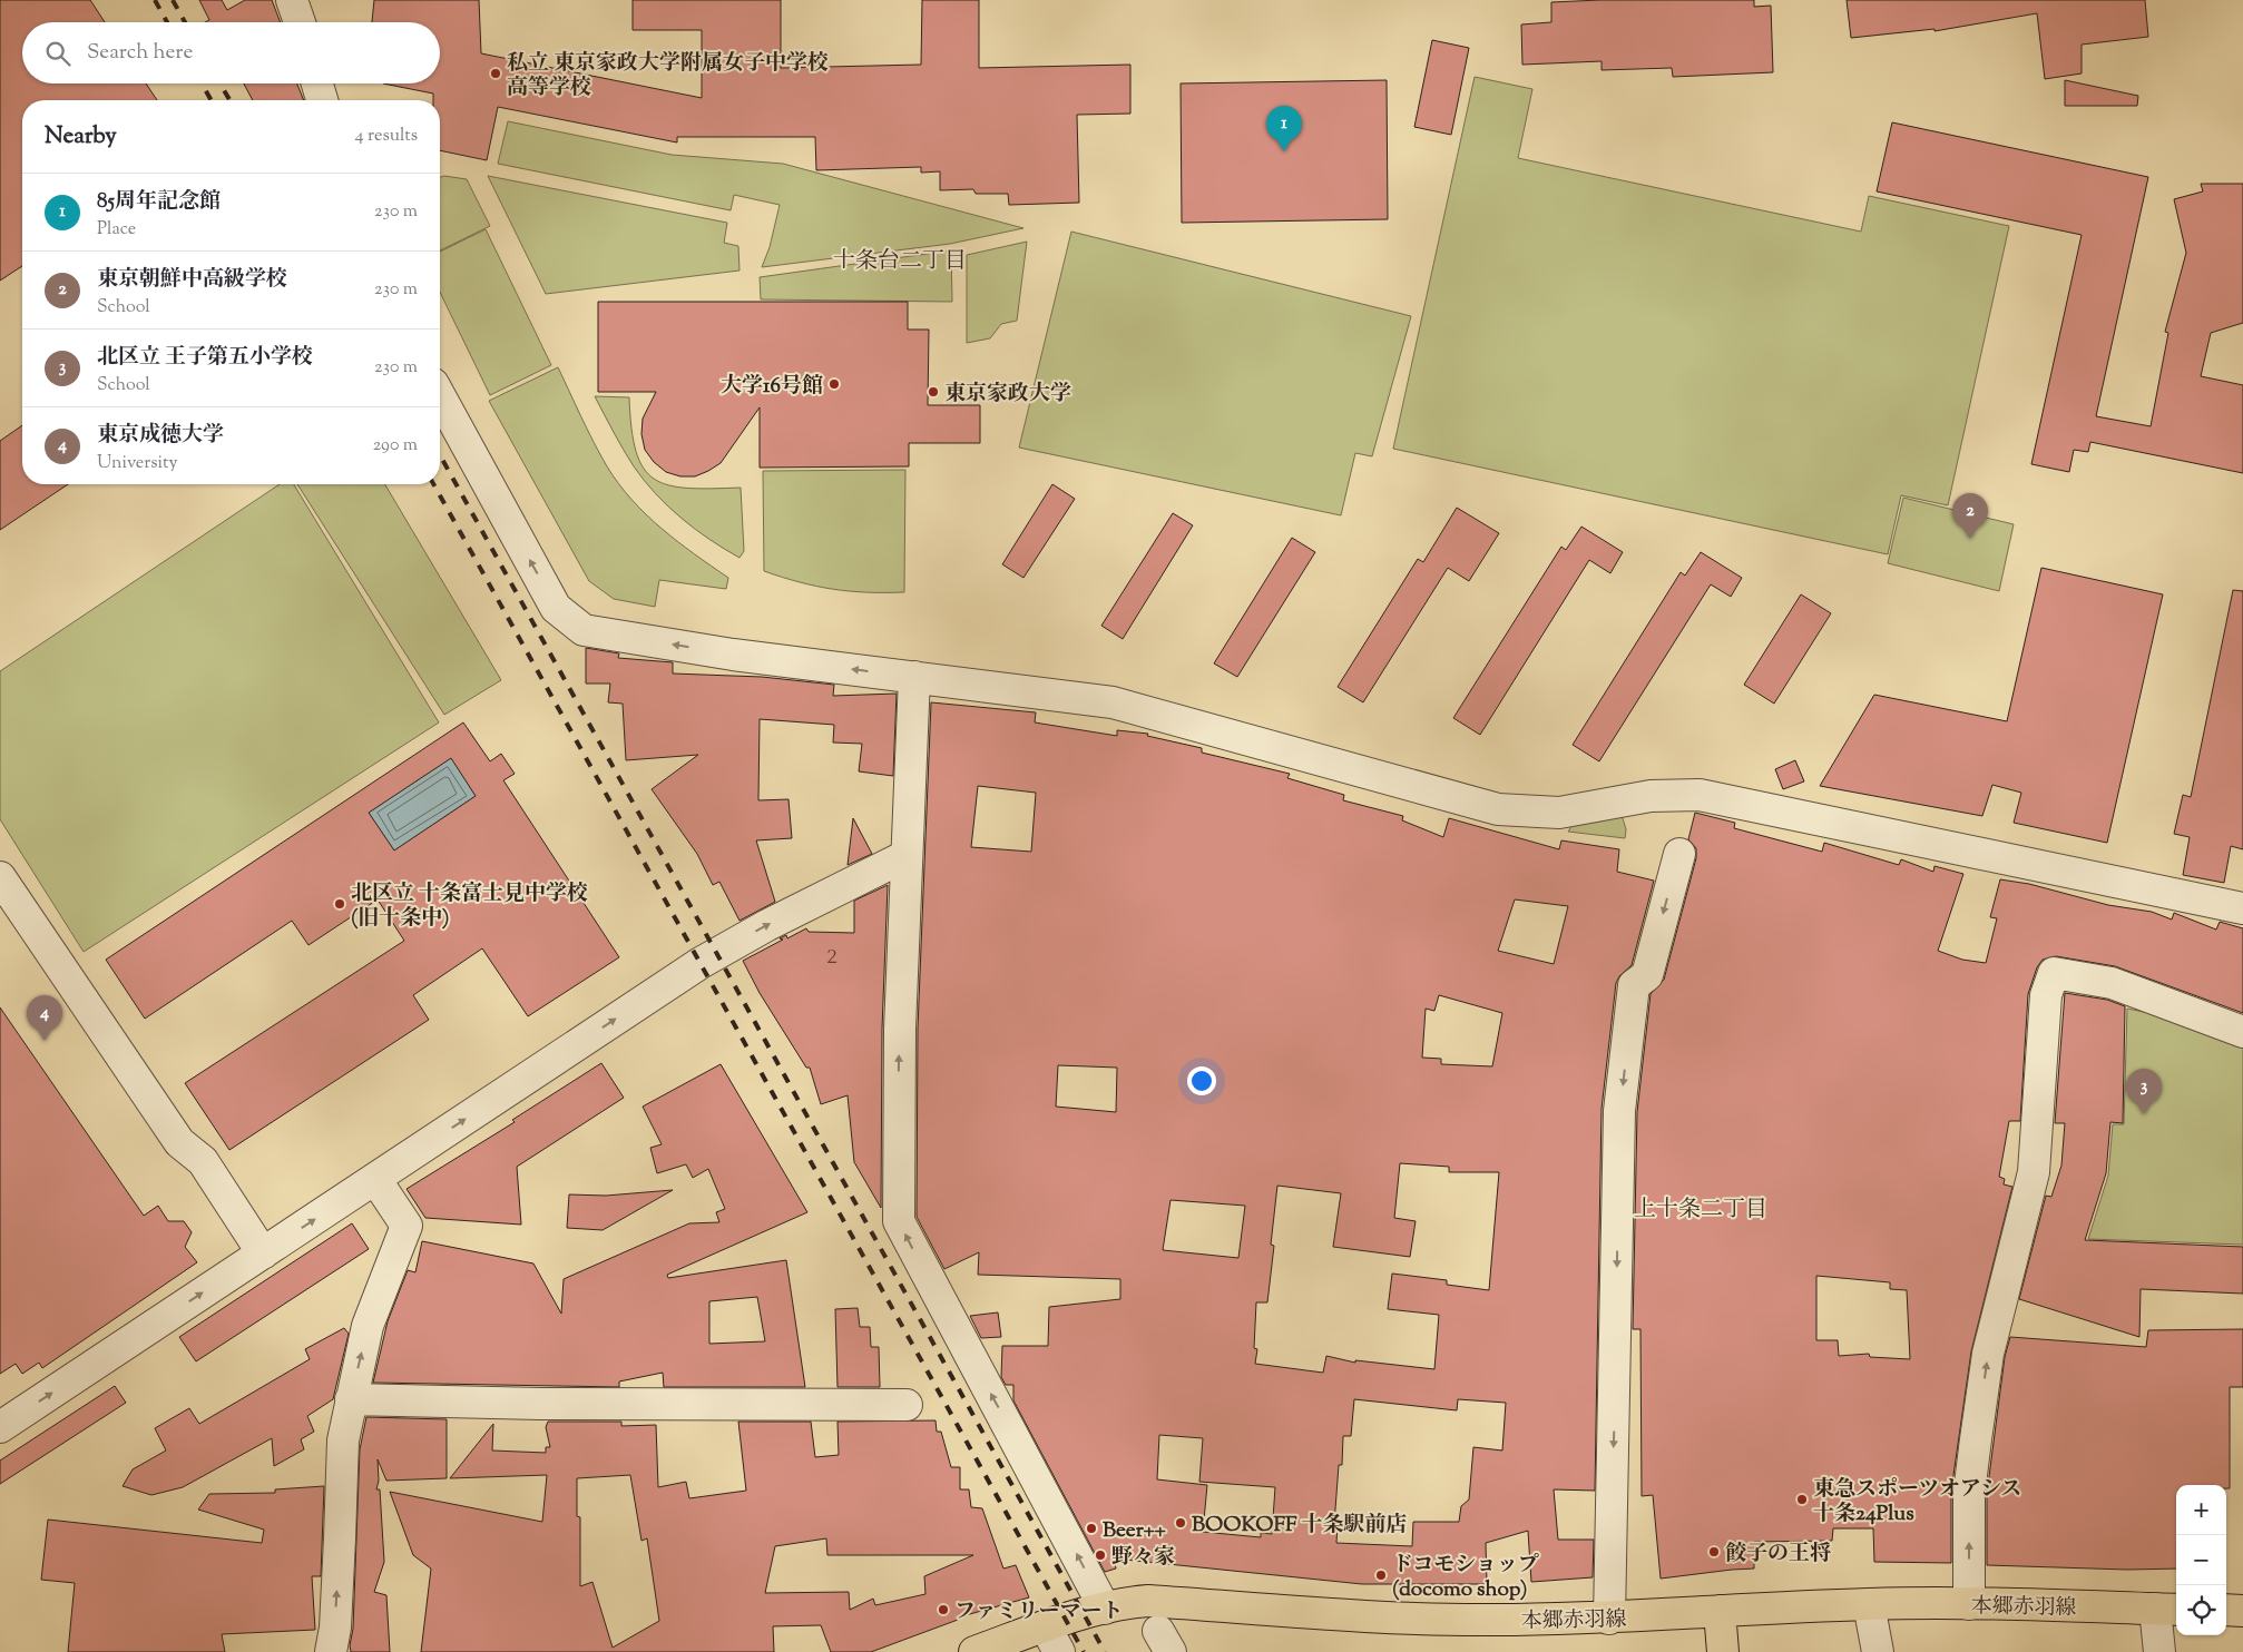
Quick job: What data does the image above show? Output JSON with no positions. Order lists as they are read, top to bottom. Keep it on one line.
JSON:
{"streets":{"main road":["本郷赤羽線"]},"districts":["十条台二丁目","上十条二丁目"],"places":["私立 東京家政大学附属女子中学校 高等学校","大学16号館","東京家政大学","北区立 十条富士見中学校 (旧十条中)","東急スポーツオアシス 十条24Plus","BOOKOFF 十条駅前店","Beer++","餃子の王将","野々家","ドコモショップ (docomo shop)","ファミリーマート"],"house_numbers":["２"],"page":{"search":"Search here","heading":["Nearby","4 results"],"pins":["1","2","4","3"],"list":[{"mark":"1","name":"85周年記念館","note":"Place","value":"230 m"},{"mark":"2","name":"東京朝鮮中高級学校","note":"School","value":"230 m"},{"mark":"3","name":"北区立 王子第五小学校","note":"School","value":"230 m"},{"mark":"4","name":"東京成徳大学","note":"University","value":"290 m"}],"map_buttons":["+","−"]}}
